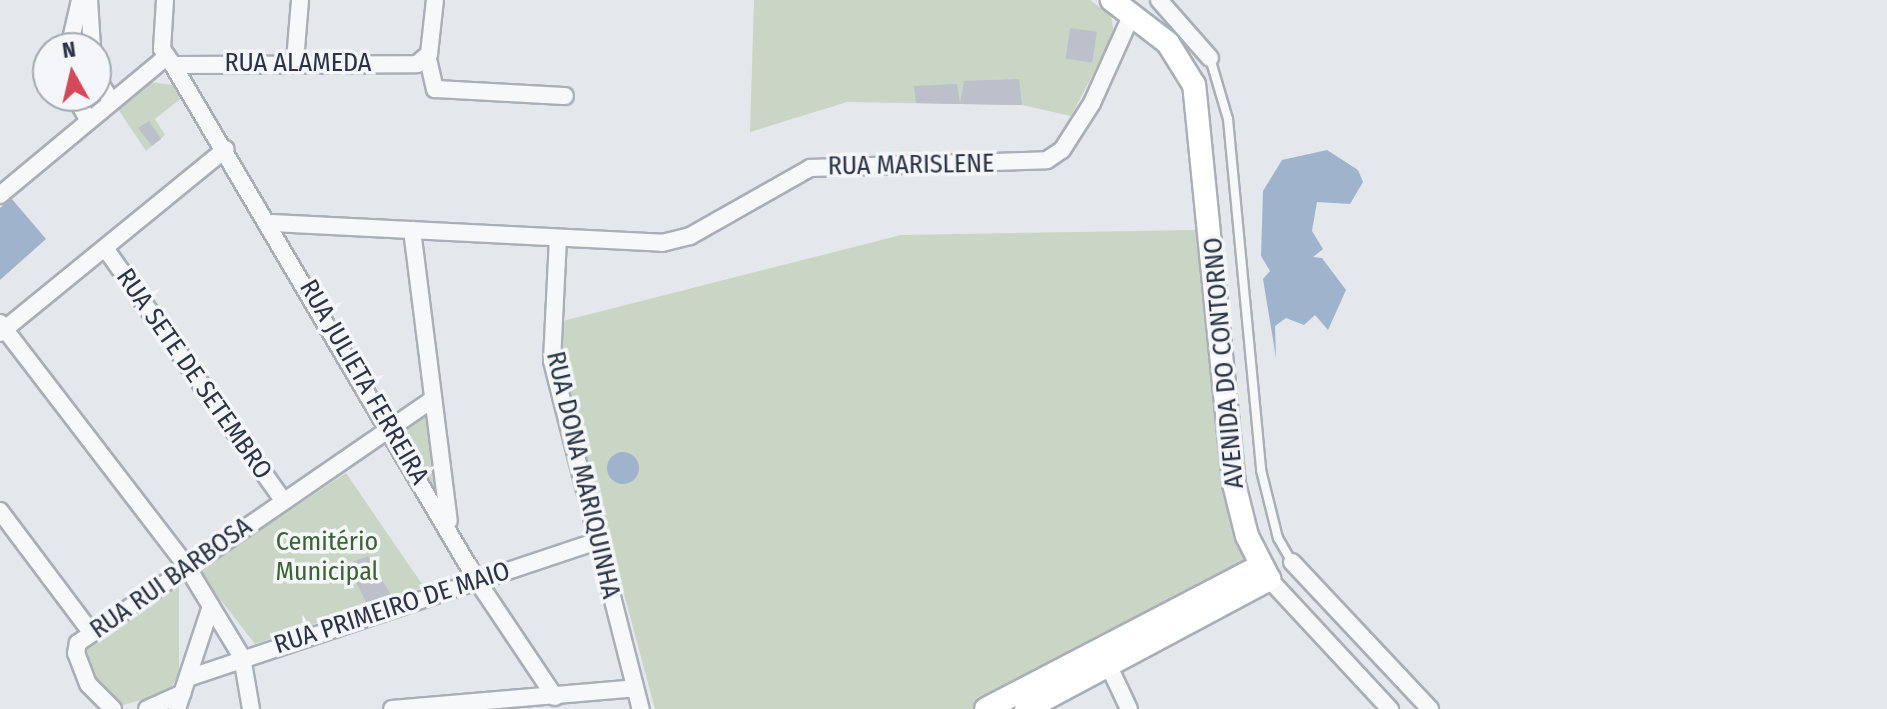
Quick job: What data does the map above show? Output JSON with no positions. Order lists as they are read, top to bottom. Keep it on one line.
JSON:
{"streets":{"street":["RUA ALAMEDA","RUA MARISLENE","AVENIDA DO CONTORNO","RUA SETE DE SETEMBRO","RUA JULIETA FERREIRA","RUA DONA MARIQUINHA","RUA RUI BARBOSA","RUA PRIMEIRO DE MAIO"]},"crossings":[["RUA ALAMEDA","RUA JULIETA FERREIRA"],["RUA MARISLENE","AVENIDA DO CONTORNO"],["RUA MARISLENE","RUA JULIETA FERREIRA"],["RUA MARISLENE","RUA DONA MARIQUINHA"],["RUA SETE DE SETEMBRO","RUA RUI BARBOSA"],["RUA JULIETA FERREIRA","RUA RUI BARBOSA"],["RUA JULIETA FERREIRA","RUA PRIMEIRO DE MAIO"],["RUA DONA MARIQUINHA","RUA PRIMEIRO DE MAIO"]],"parks":["Cemitério Municipal"],"north":"top"}
